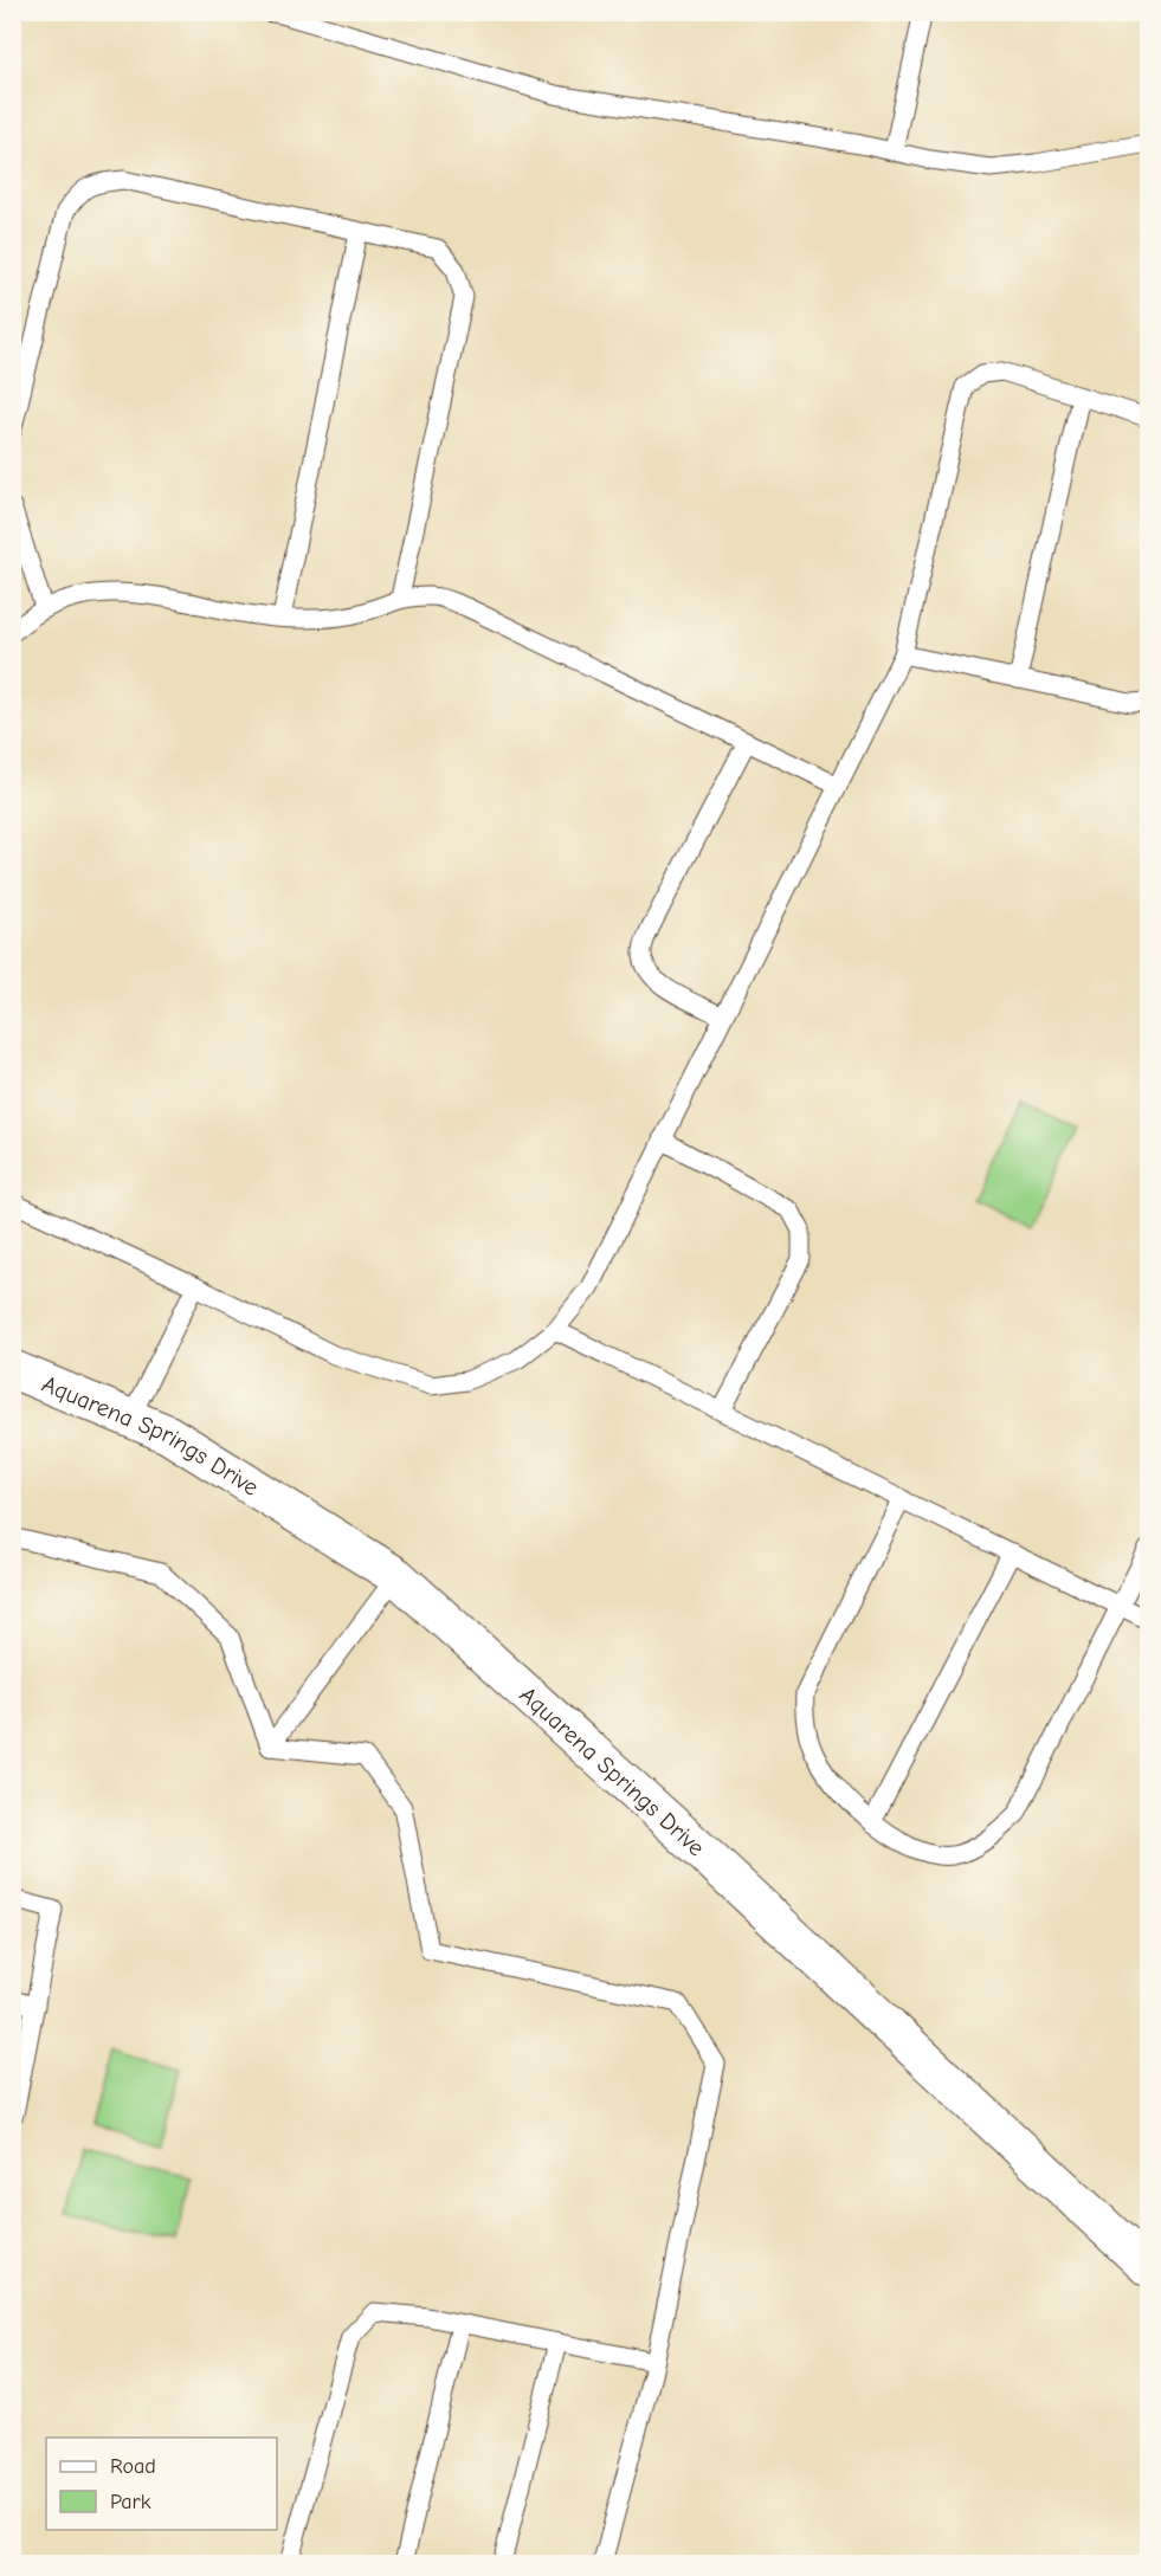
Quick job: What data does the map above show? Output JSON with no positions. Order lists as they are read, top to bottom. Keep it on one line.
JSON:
{"streets":{"street":["Aquarena Springs Drive"]},"legend":["Road","Park"]}
